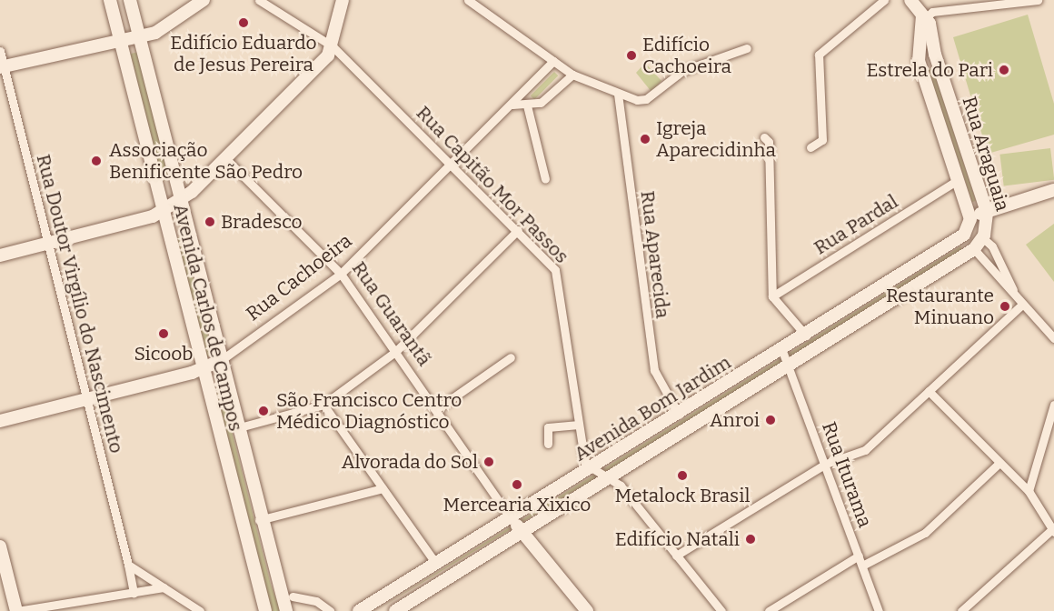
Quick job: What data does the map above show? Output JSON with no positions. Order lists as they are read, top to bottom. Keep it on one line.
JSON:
{"streets":{"main road":["Rua Araguaia","Rua Cachoeira","Rua Guarantã","Avenida Carlos de Campos","Avenida Bom Jardim"],"street":["Rua Capitão Mor Passos","Rua Pardal","Rua Aparecida","Rua Doutor Virgílio do Nascimento","Rua Iturama"]},"crossings":[["Rua Araguaia","Rua Pardal"],["Rua Araguaia","Avenida Bom Jardim"],["Rua Capitão Mor Passos","Rua Cachoeira"],["Rua Capitão Mor Passos","Avenida Bom Jardim"],["Rua Aparecida","Avenida Bom Jardim"],["Rua Cachoeira","Rua Doutor Virgílio do Nascimento"],["Rua Cachoeira","Rua Guarantã"],["Rua Cachoeira","Avenida Carlos de Campos"],["Rua Guarantã","Avenida Bom Jardim"],["Avenida Bom Jardim","Rua Iturama"]],"places":["Edifício Eduardo de Jesus Pereira","Edifício Cachoeira","Estrela do Pari","Igreja Aparecidinha","Associação Benificente São Pedro","Bradesco","Restaurante Minuano","Sicoob","São Francisco Centro Médico Diagnóstico","Anroi","Alvorada do Sol","Metalock Brasil","Mercearia Xixico","Edifício Natali"]}
